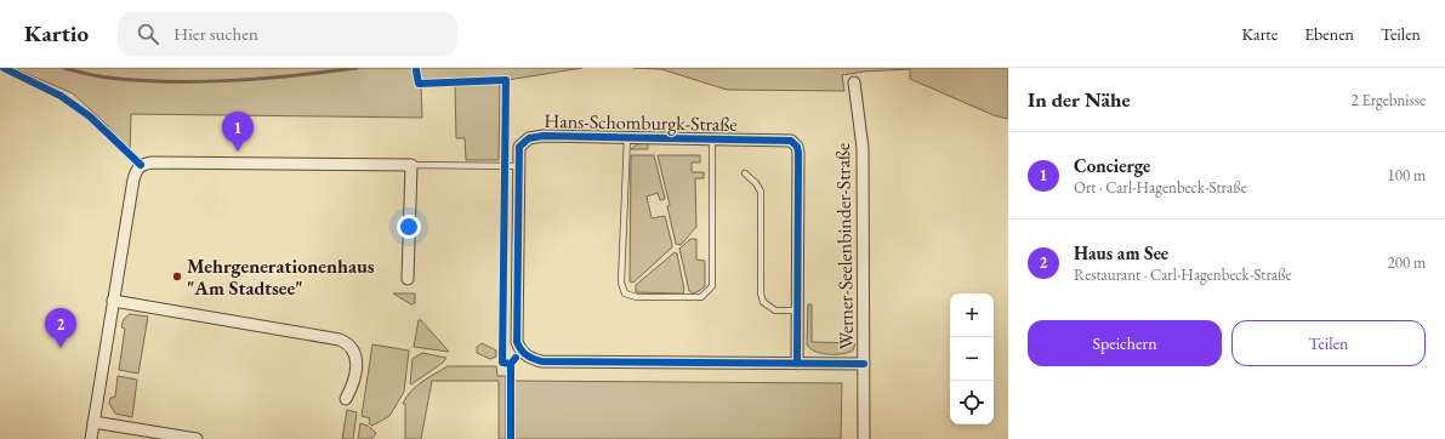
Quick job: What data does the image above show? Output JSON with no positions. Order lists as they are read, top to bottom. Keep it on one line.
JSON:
{"streets":{"street":["Hans-Schomburgk-Straße","Werner-Seelenbinder-Straße"]},"crossings":[["Hans-Schomburgk-Straße","Werner-Seelenbinder-Straße"]],"places":["Mehrgenerationenhaus \"Am Stadtsee\""],"page":{"header":"Kartio","search":"Hier suchen","nav":["Karte","Ebenen","Teilen"],"heading":["In der Nähe","2 Ergebnisse"],"pins":["1","2"],"list":[{"mark":"1","name":"Concierge","note":"Ort · Carl-Hagenbeck-Straße","value":"100 m"},{"mark":"2","name":"Haus am See","note":"Restaurant · Carl-Hagenbeck-Straße","value":"200 m"}],"map_buttons":["+","−"],"buttons":["Speichern","Teilen"]}}
